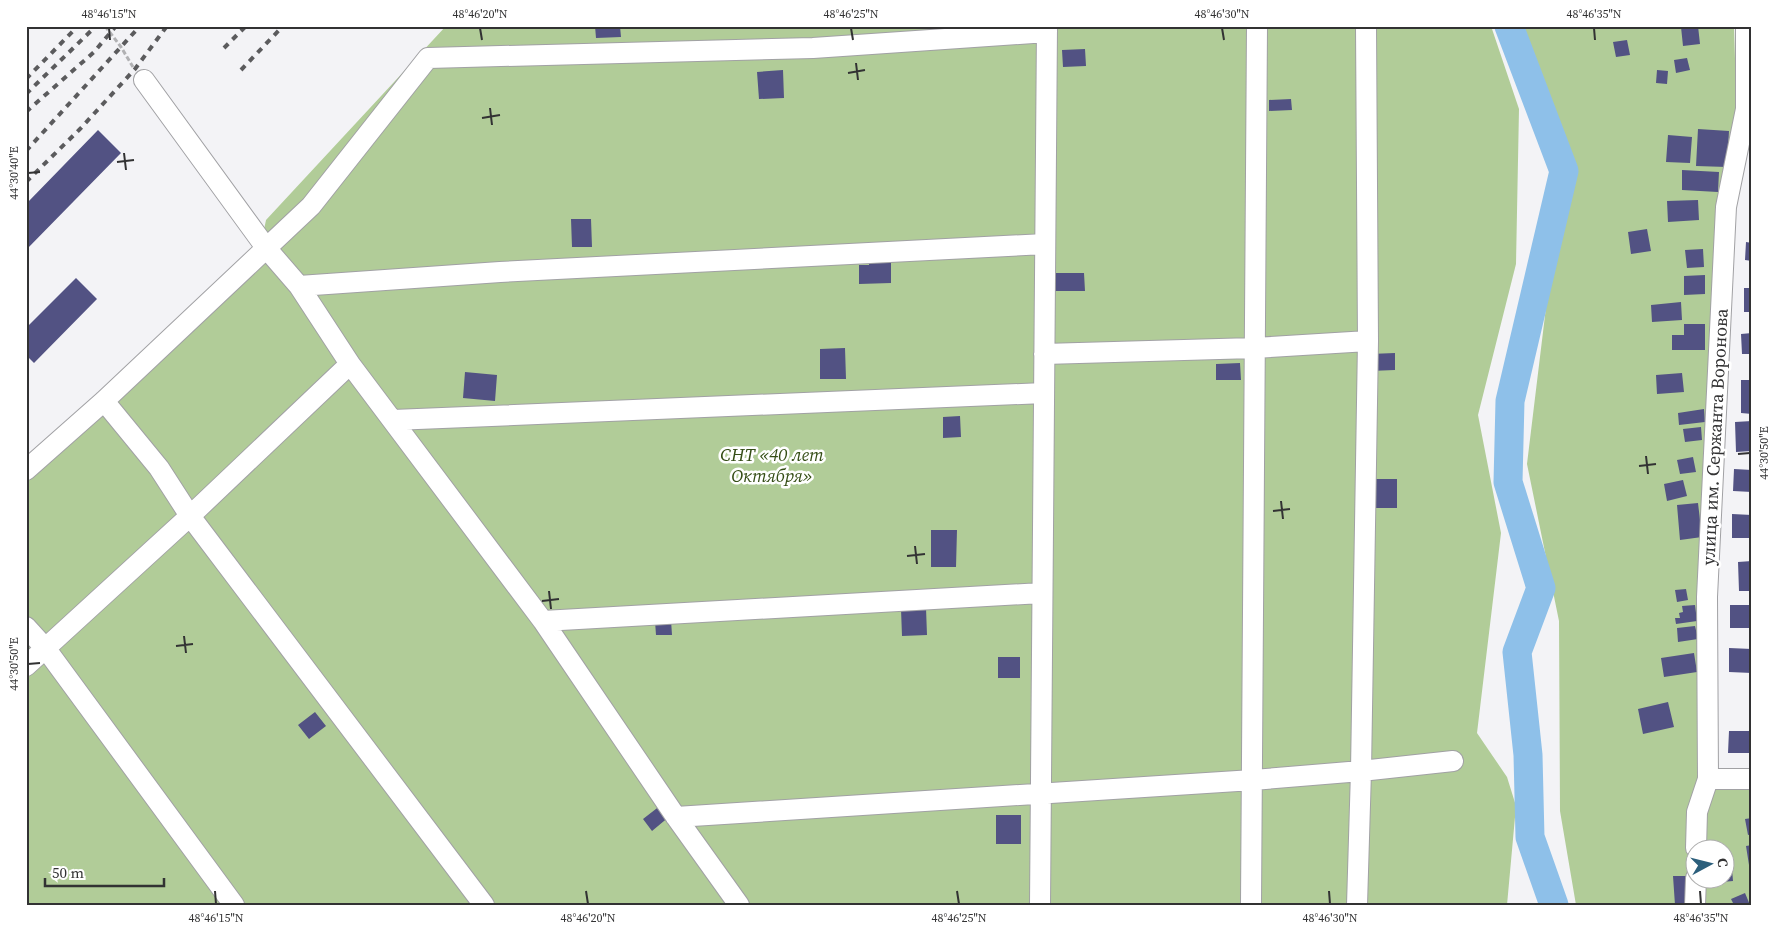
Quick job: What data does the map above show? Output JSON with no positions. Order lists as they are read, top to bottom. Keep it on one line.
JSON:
{"streets":{"street":["улица им. Сержанта Воронова"]},"parks":["СНТ «40 лет Октября»"],"scale_bar":"50 m","north":"right","coordinates":["48°46'15\"N","48°46'20\"N","48°46'25\"N","48°46'30\"N","48°46'35\"N","44°30'40\"E","44°30'50\"E"]}
